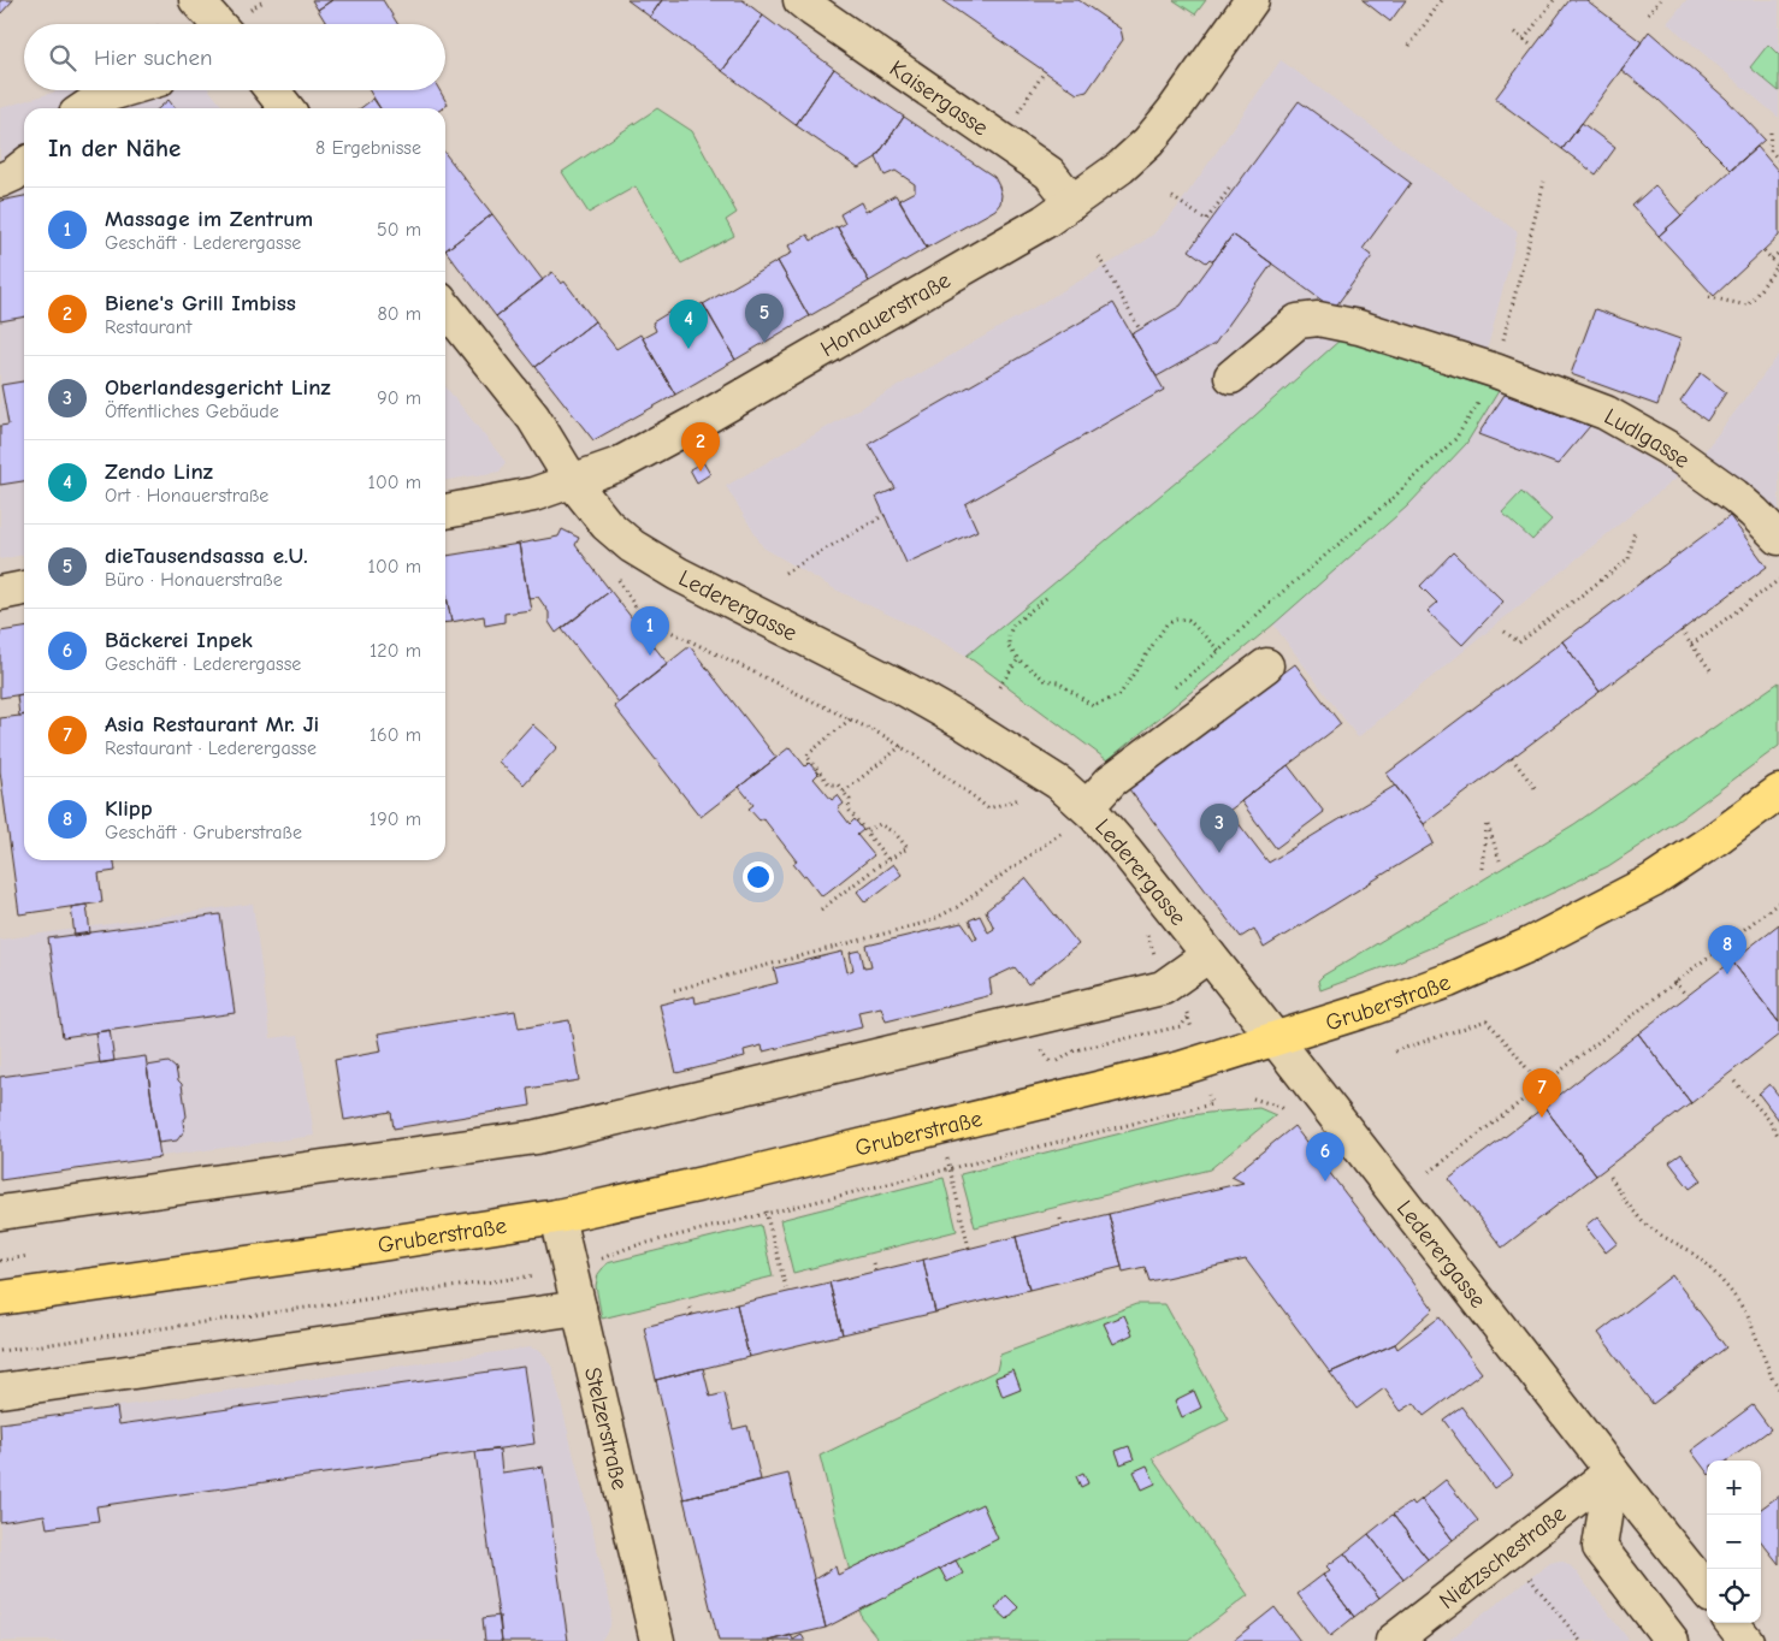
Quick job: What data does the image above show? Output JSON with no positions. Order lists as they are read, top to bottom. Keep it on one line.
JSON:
{"streets":{"main road":["Gruberstraße"],"street":["Kaisergasse","Honauerstraße","Ludlgasse","Lederergasse","Stelzerstraße","Nietzschestraße"]},"crossings":[["Kaisergasse","Honauerstraße"],["Honauerstraße","Lederergasse"],["Lederergasse","Gruberstraße"],["Lederergasse","Nietzschestraße"],["Gruberstraße","Stelzerstraße"]],"page":{"search":"Hier suchen","heading":["In der Nähe","8 Ergebnisse"],"list":[{"mark":"1","name":"Massage im Zentrum","note":"Geschäft · Lederergasse","value":"50 m"},{"mark":"2","name":"Biene's Grill Imbiss","note":"Restaurant","value":"80 m"},{"mark":"3","name":"Oberlandesgericht Linz","note":"Öffentliches Gebäude","value":"90 m"},{"mark":"4","name":"Zendo Linz","note":"Ort · Honauerstraße","value":"100 m"},{"mark":"5","name":"dieTausendsassa e.U.","note":"Büro · Honauerstraße","value":"100 m"},{"mark":"6","name":"Bäckerei Inpek","note":"Geschäft · Lederergasse","value":"120 m"},{"mark":"7","name":"Asia Restaurant Mr. Ji","note":"Restaurant · Lederergasse","value":"160 m"},{"mark":"8","name":"Klipp","note":"Geschäft · Gruberstraße","value":"190 m"}],"pins":["5","4","2","1","3","8","7","6"],"map_buttons":["+","−"]}}
